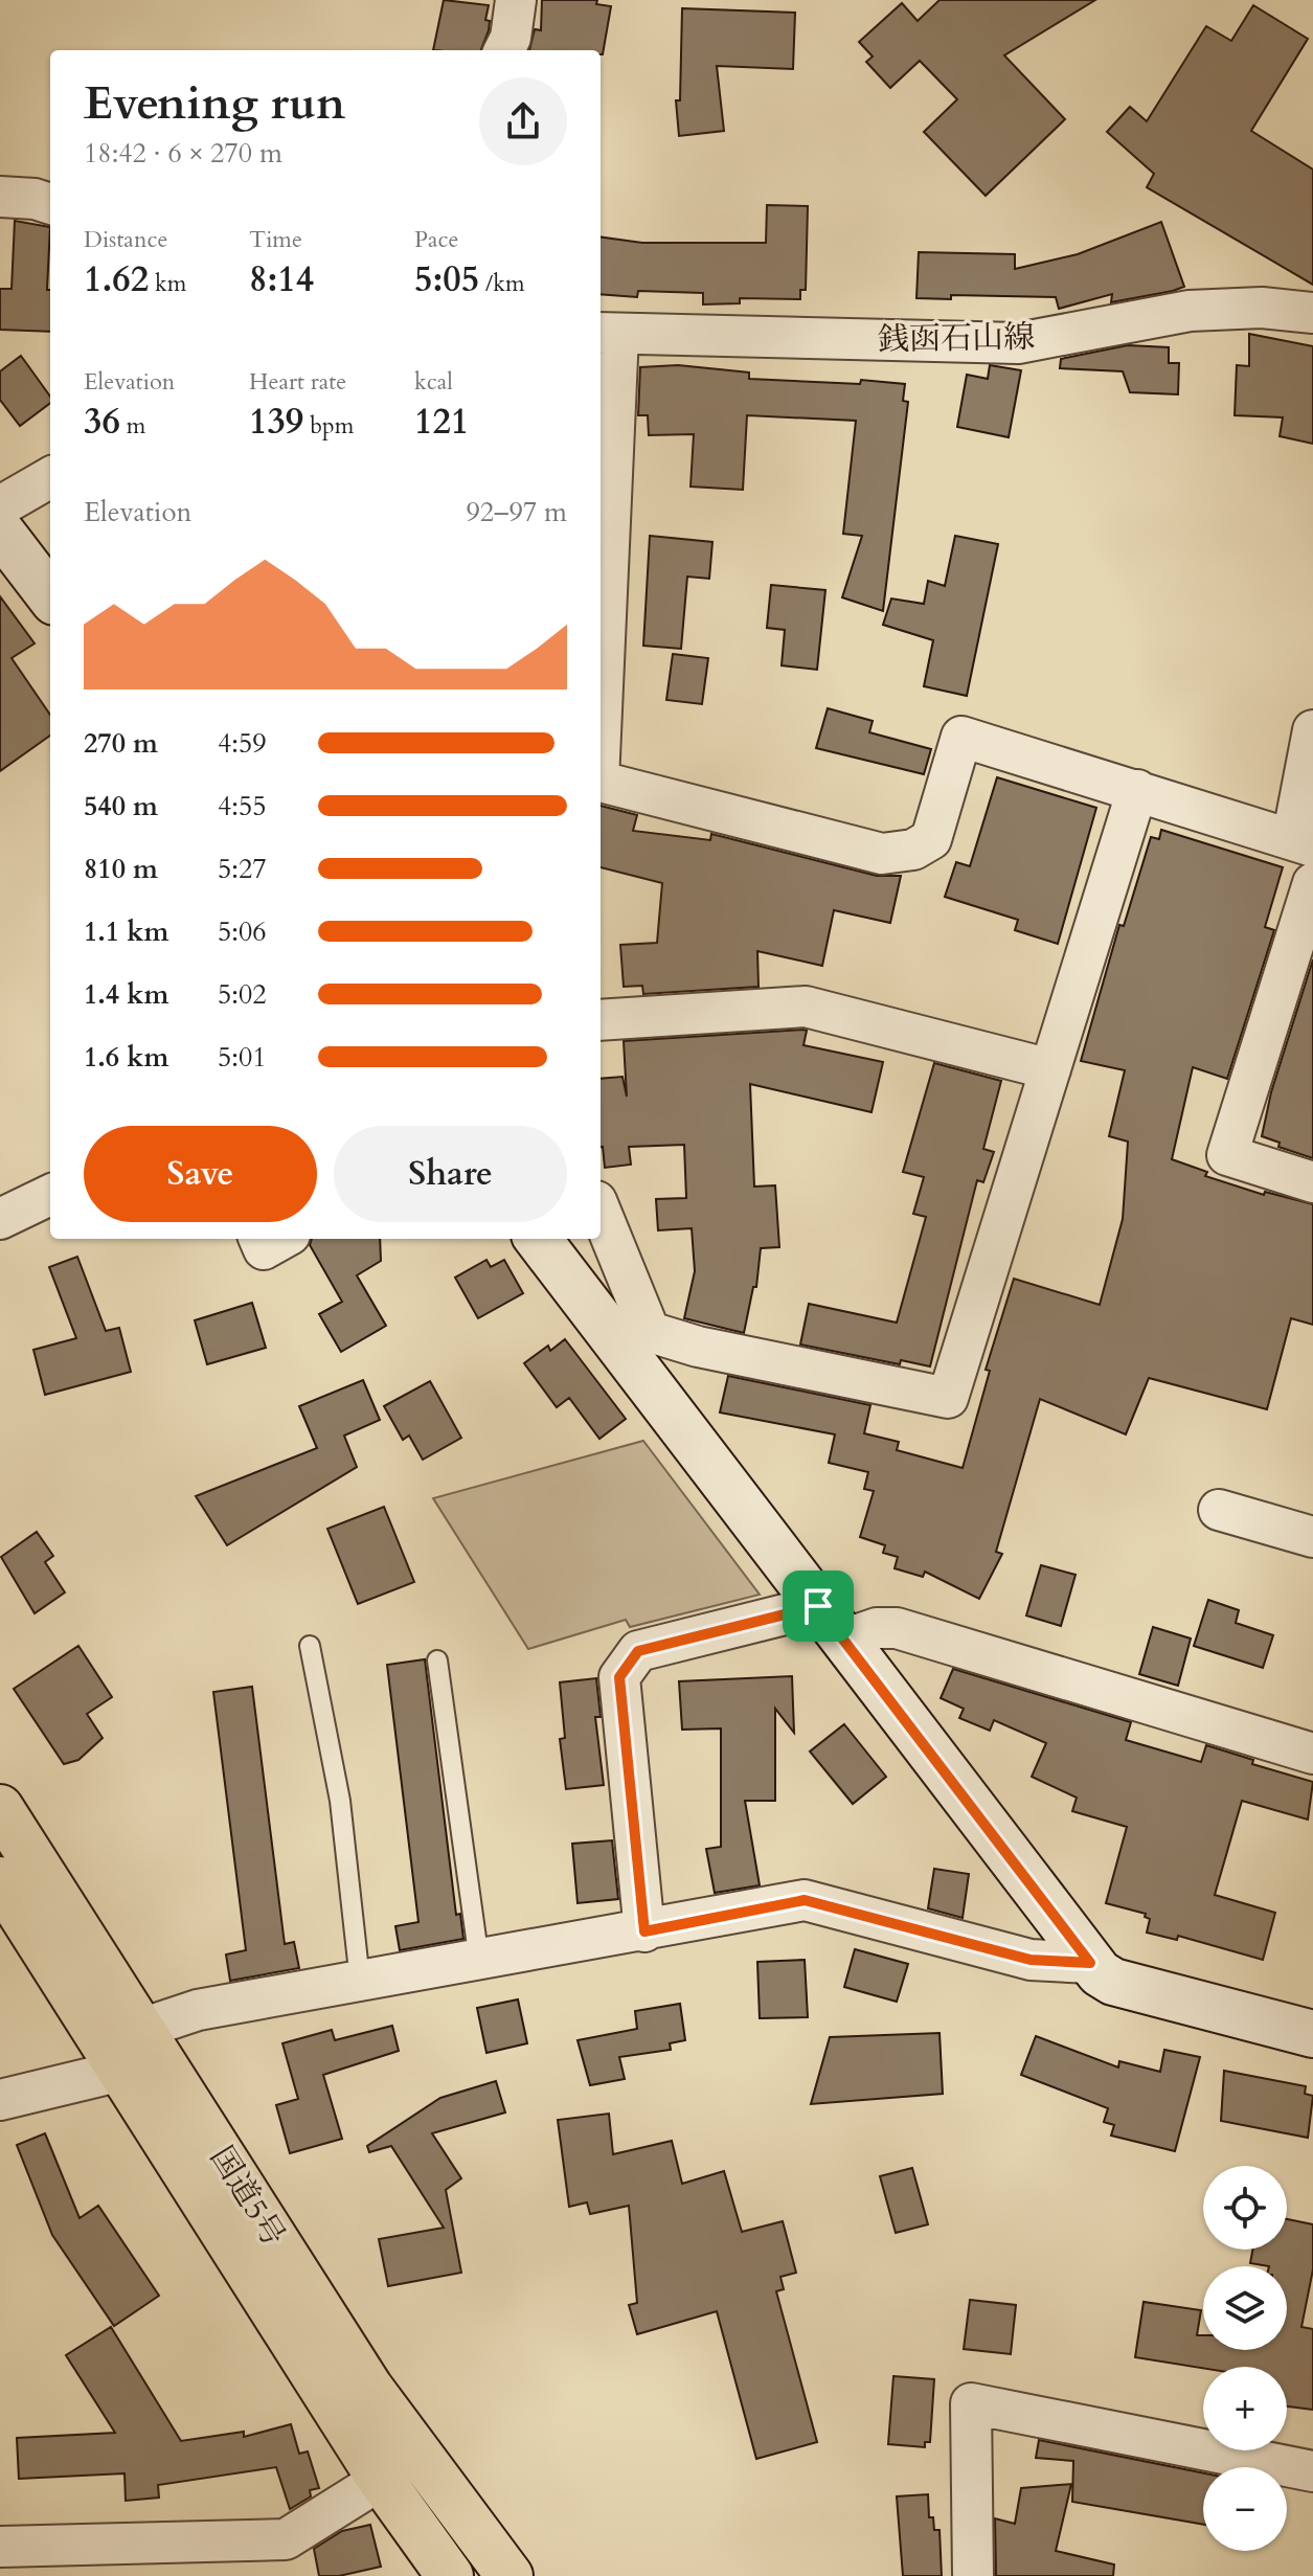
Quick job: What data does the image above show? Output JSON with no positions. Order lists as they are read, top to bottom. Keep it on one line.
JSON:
{"streets":{"highway":["国道5号"],"street":["銭函石山線"]},"page":{"heading":["Evening run","18:42 · 6 × 270 m"],"stats":[["Distance","1.62 km"],["Time","8:14"],["Pace","5:05 /km"],["Elevation","36 m"],["Heart rate","139 bpm"],["kcal","121"]],"chart":["Elevation","92–97 m"],"list":[{"name":"270 m","note":"4:59"},{"name":"540 m","note":"4:55"},{"name":"810 m","note":"5:27"},{"name":"1.1 km","note":"5:06"},{"name":"1.4 km","note":"5:02"},{"name":"1.6 km","note":"5:01"}],"buttons":["Save","Share"],"map_buttons":["+","−"]}}
